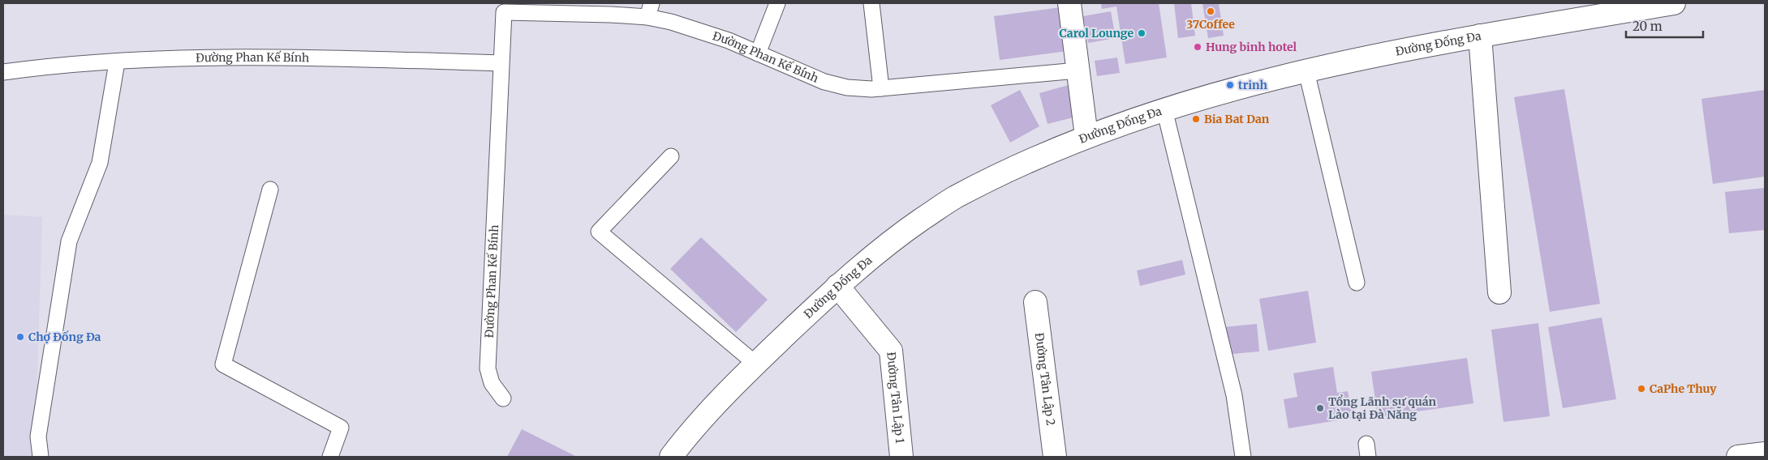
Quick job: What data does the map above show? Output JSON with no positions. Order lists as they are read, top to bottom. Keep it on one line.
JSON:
{"streets":{"main road":["Đường Đống Đa","Đường Tân Lập 2","Đường Tân Lập 1"],"lane":["Đường Phan Kế Bính"]},"crossings":[["Đường Đống Đa","Đường Tân Lập 1"]],"places":["37Coffee","Carol Lounge","Hung binh hotel","trinh","Bia Bat Dan","Chợ Đống Đa","CaPhe Thuy","Tổng Lãnh sự quán Lào tại Đà Nẵng"],"scale_bar":"20 m"}
